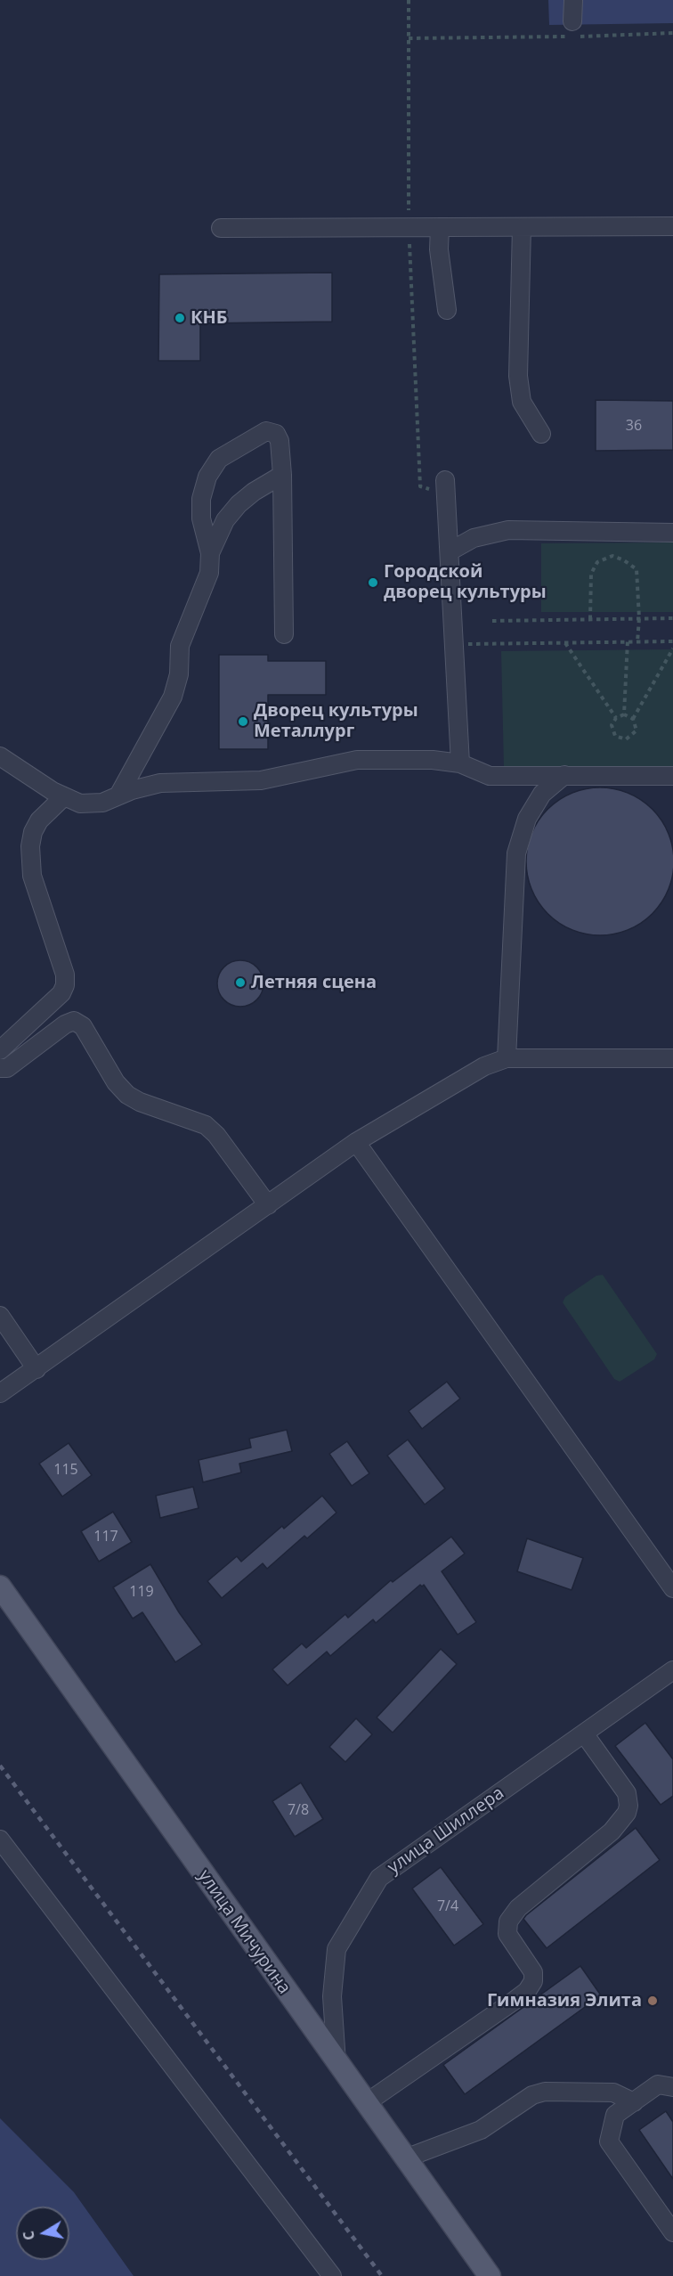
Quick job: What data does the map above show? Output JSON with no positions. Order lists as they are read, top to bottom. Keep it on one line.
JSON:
{"streets":{"main road":["улица Мичурина"],"street":["улица Шиллера"]},"crossings":[["улица Шиллера","улица Мичурина"]],"places":["КНБ","Городской дворец культуры","Дворец культуры Металлург","Летняя сцена","Гимназия Элита"],"house_numbers":["36","115","117","119","7/8","7/4"],"north":"left"}
